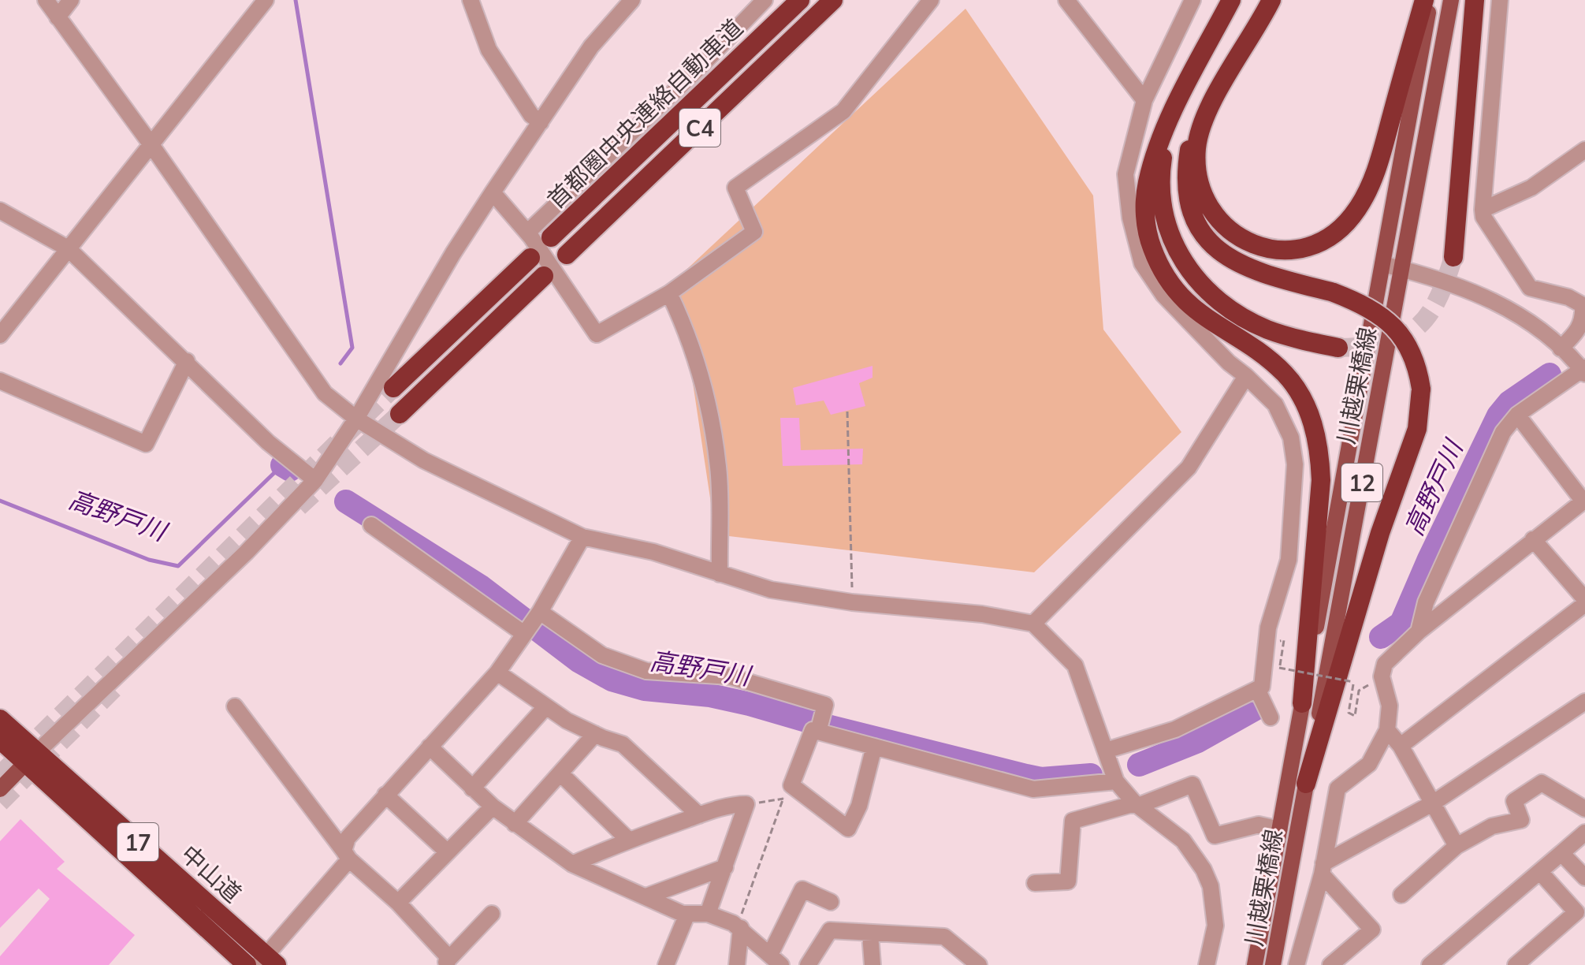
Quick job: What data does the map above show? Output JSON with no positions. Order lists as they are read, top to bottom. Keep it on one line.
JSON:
{"streets":{"highway":["首都圏中央連絡自動車道","C4","17","中山道"],"main road":["川越栗橋線","12"]},"water":["高野戸川"]}
